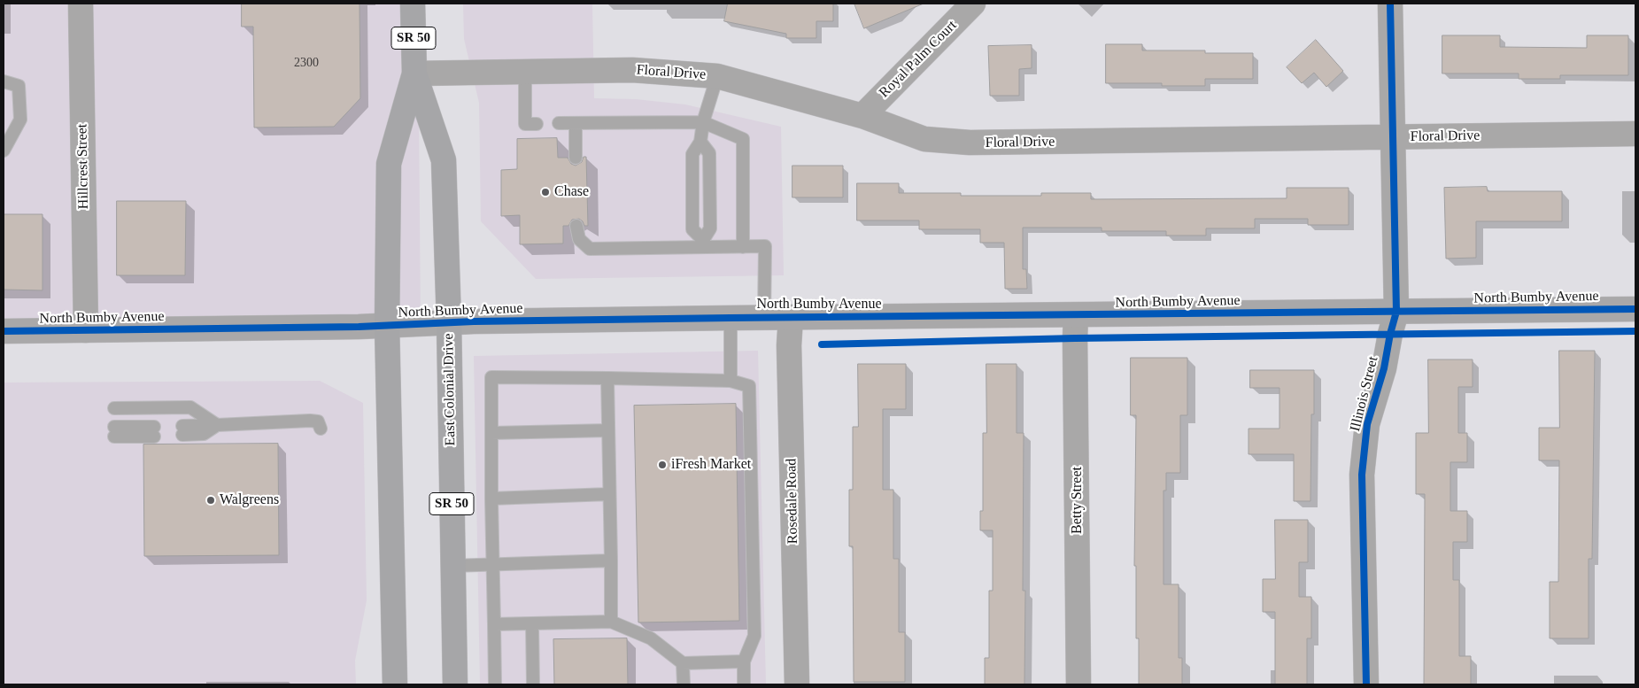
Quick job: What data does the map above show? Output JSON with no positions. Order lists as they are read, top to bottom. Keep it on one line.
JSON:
{"streets":{"highway":["SR 50","East Colonial Drive"],"street":["Royal Palm Court","Floral Drive","Hillcrest Street","North Bumby Avenue","Illinois Street","Betty Street","Rosedale Road"]},"crossings":[["Royal Palm Court","Floral Drive"],["Floral Drive","East Colonial Drive"],["Floral Drive","Illinois Street"],["Hillcrest Street","North Bumby Avenue"],["North Bumby Avenue","East Colonial Drive"],["North Bumby Avenue","Illinois Street"],["North Bumby Avenue","Betty Street"],["North Bumby Avenue","Rosedale Road"]],"places":["Chase","iFresh Market","Walgreens"],"house_numbers":["2300"]}
